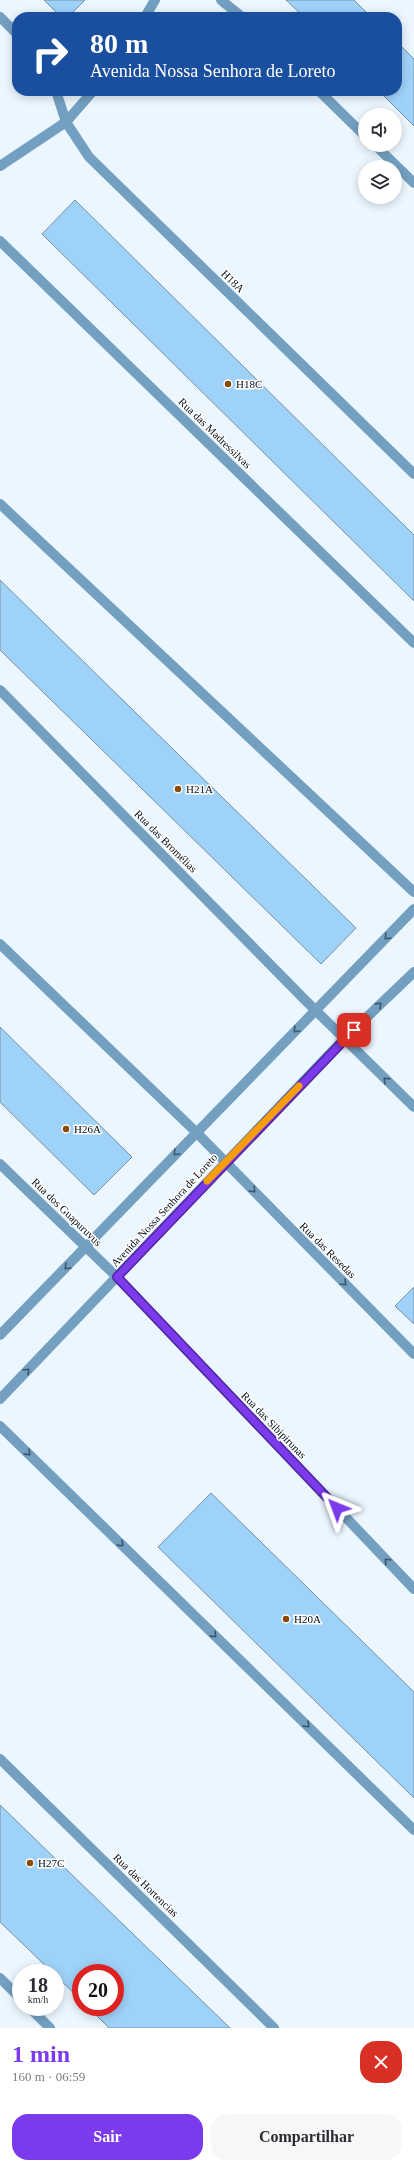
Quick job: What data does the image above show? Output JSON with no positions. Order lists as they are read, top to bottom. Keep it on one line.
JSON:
{"streets":{"lane":["H18A","Rua das Madressilvas","Rua das Bromélias","Avenida Nossa Senhora de Loreto","Rua dos Guapuruvus","Rua das Resedas","Rua das Sibipirunas","Rua das Hortencias"]},"crossings":[["Rua das Bromélias","Avenida Nossa Senhora de Loreto"],["Avenida Nossa Senhora de Loreto","Rua dos Guapuruvus"],["Avenida Nossa Senhora de Loreto","Rua das Resedas"],["Avenida Nossa Senhora de Loreto","Rua das Sibipirunas"],["Rua dos Guapuruvus","Rua das Sibipirunas"]],"one_way":["Rua das Resedas","Rua das Sibipirunas"],"places":["H18C","H21A","H26A","H20A","H27C"],"page":{"turn":["80 m","Avenida Nossa Senhora de Loreto"],"speed":"18 km/h","limit":"20","heading":["1 min","160 m · 06:59"],"buttons":["Sair","Compartilhar"]}}
